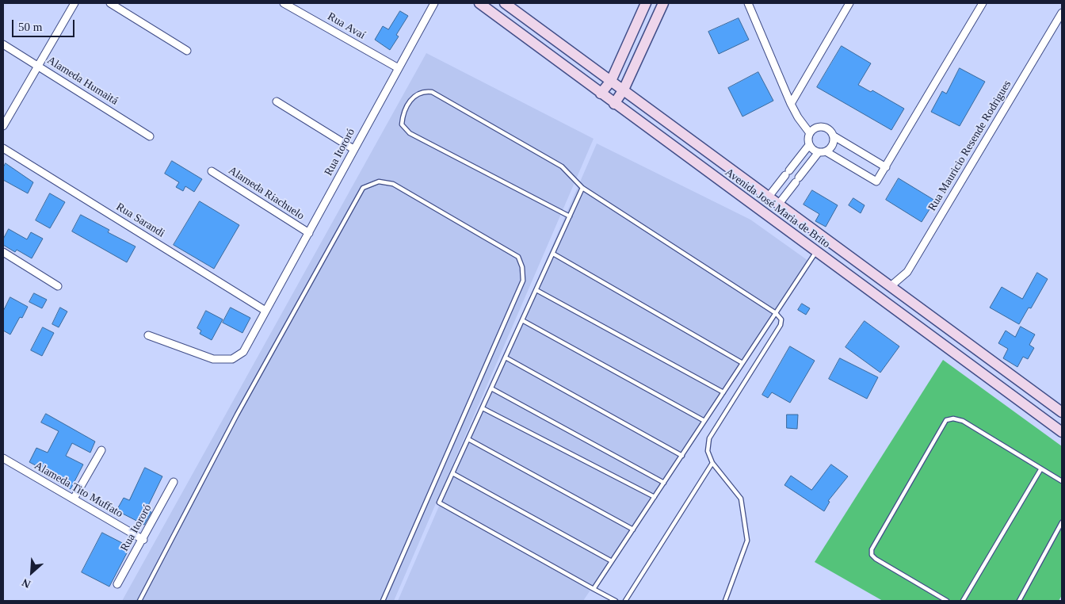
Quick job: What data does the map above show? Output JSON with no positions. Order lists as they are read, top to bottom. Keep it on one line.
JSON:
{"streets":{"main road":["Avenida José Maria de Brito"],"street":["Rua Avaí","Alameda Humaitá","Rua Mauricio Resende Rodrigues","Rua Itororó","Alameda Riachuelo","Rua Sarandi","Alameda Tito Muffato"]},"crossings":[["Rua Avaí","Rua Itororó"],["Rua Mauricio Resende Rodrigues","Avenida José Maria de Brito"],["Rua Itororó","Alameda Riachuelo"],["Rua Itororó","Rua Sarandi"],["Rua Itororó","Alameda Tito Muffato"]],"scale_bar":"50 m","north":"bottom left"}
